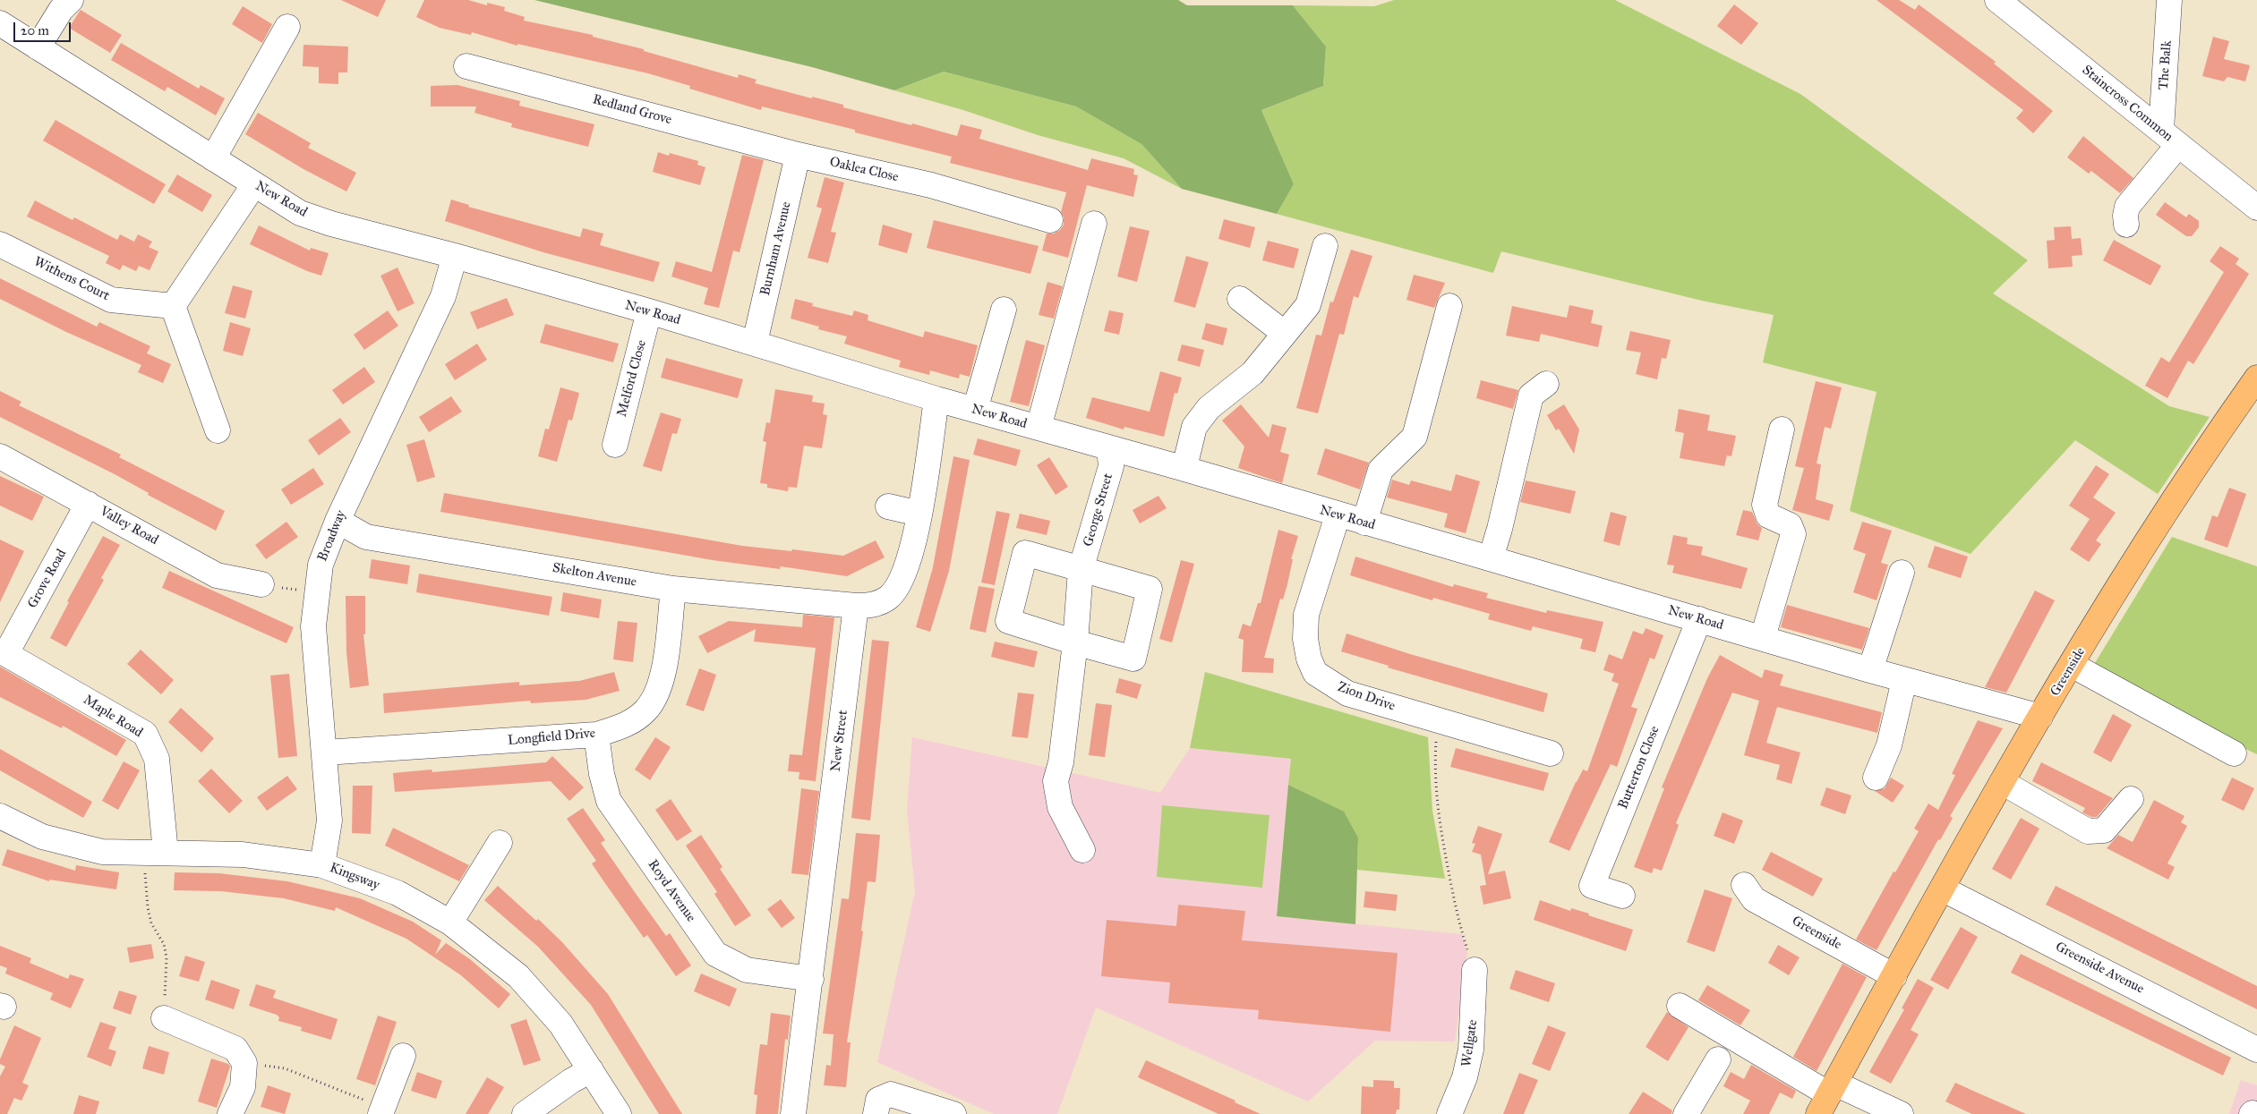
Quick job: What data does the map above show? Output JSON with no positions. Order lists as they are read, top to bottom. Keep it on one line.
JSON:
{"streets":{"main road":["Greenside"],"street":["The Balk","Staincross Common","Redland Grove","Oaklea Close","New Road","Burnham Avenue","Withens Court","Melford Close","George Street","Valley Road","Broadway","Skelton Avenue","Grove Road","Zion Drive","Maple Road","Longfield Drive","New Street","Butterton Close","Kingsway","Royd Avenue","Greenside Avenue","Wellgate"]},"crossings":[["The Balk","Staincross Common"],["Redland Grove","Oaklea Close"],["Redland Grove","Burnham Avenue"],["Oaklea Close","Burnham Avenue"],["New Road","Burnham Avenue"],["New Road","Melford Close"],["New Road","George Street"],["New Road","Broadway"],["New Road","Greenside"],["New Road","Zion Drive"],["New Road","Butterton Close"],["Valley Road","Grove Road"],["Broadway","Skelton Avenue"],["Broadway","Longfield Drive"],["Broadway","Kingsway"],["Skelton Avenue","Longfield Drive"],["Skelton Avenue","New Street"],["Grove Road","Maple Road"],["Greenside","Greenside Avenue"],["Maple Road","Kingsway"],["Longfield Drive","Royd Avenue"],["New Street","Royd Avenue"]],"scale_bar":"20 m"}
